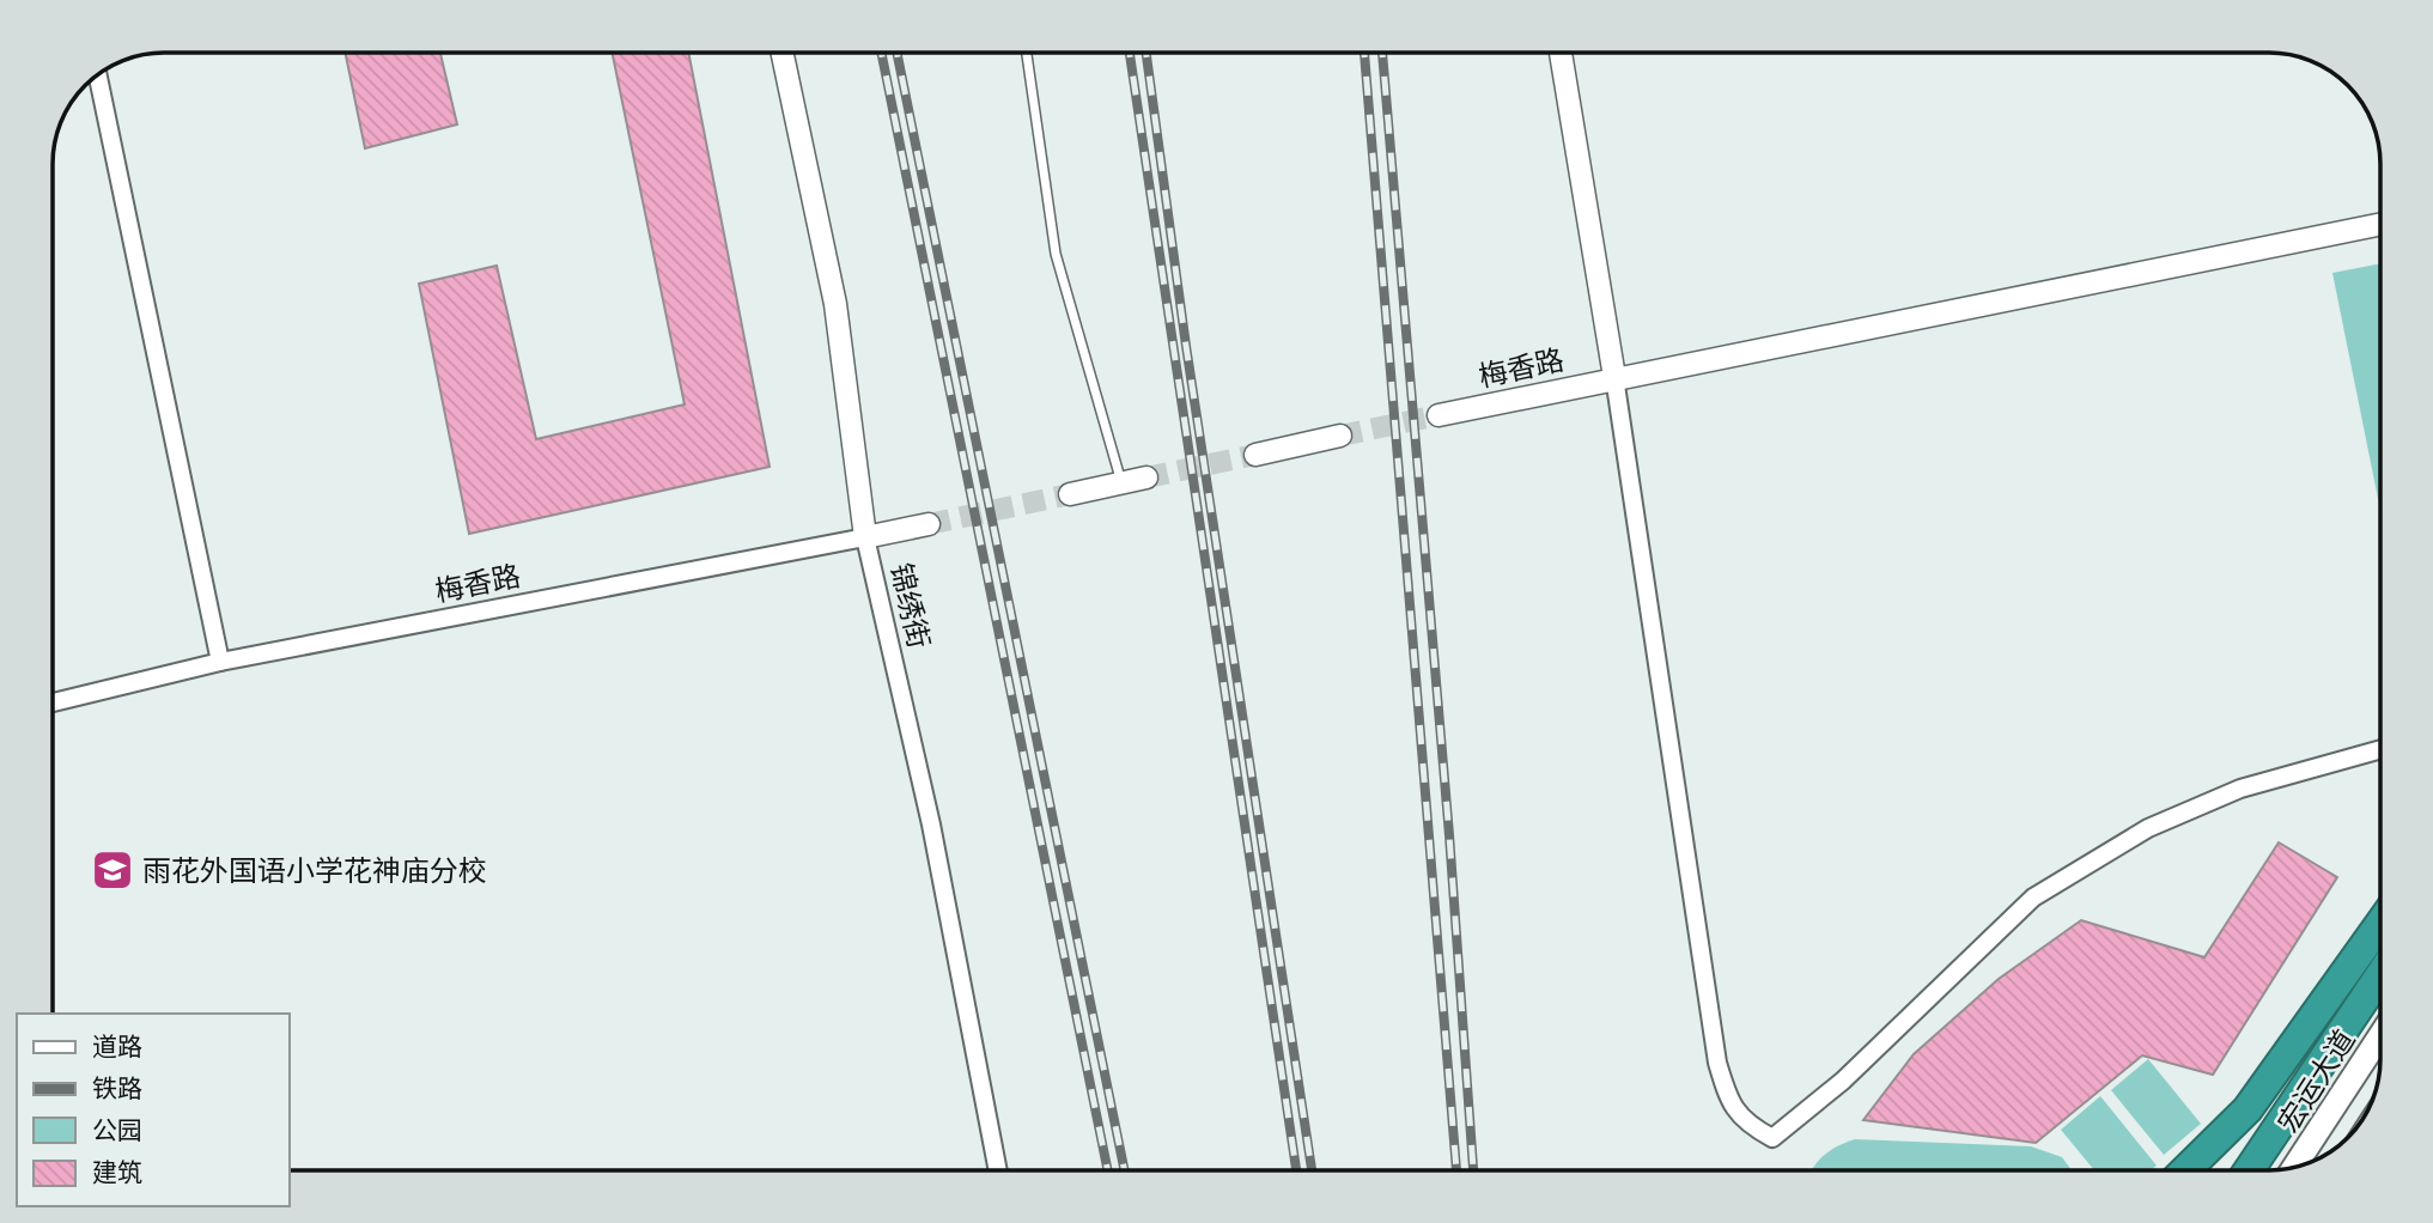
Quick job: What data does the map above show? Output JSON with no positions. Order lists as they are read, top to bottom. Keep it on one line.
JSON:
{"streets":{"main road":["宏运大道"],"street":["梅香路","锦绣街"]},"crossings":[["梅香路","锦绣街"]],"places":{"school or university":["雨花外国语小学花神庙分校"]},"legend":["道路","铁路","公园","建筑"]}
